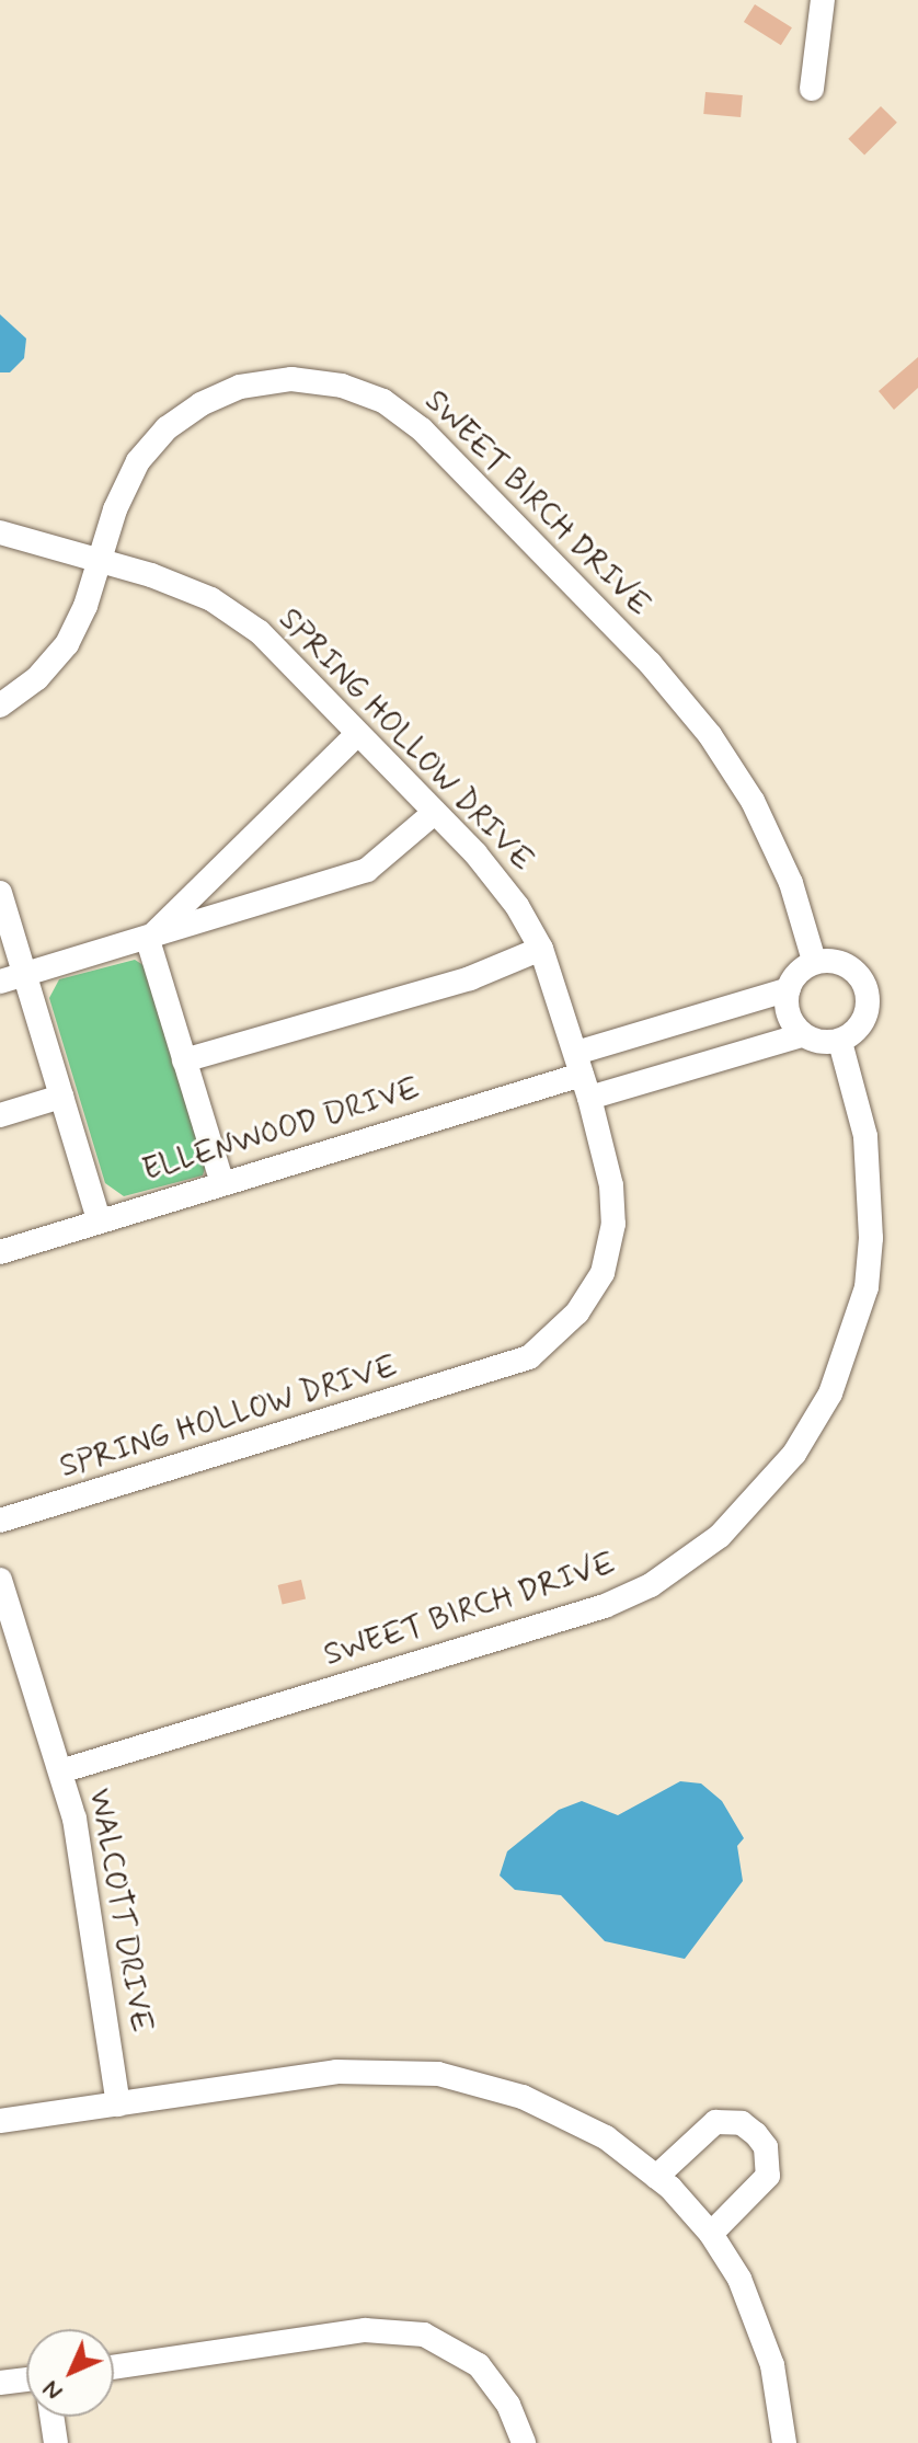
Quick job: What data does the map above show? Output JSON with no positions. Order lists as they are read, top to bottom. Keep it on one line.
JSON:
{"streets":{"street":["SWEET BIRCH DRIVE","SPRING HOLLOW DRIVE","ELLENWOOD DRIVE","WALCOTT DRIVE"]},"crossings":[["SWEET BIRCH DRIVE","SPRING HOLLOW DRIVE"],["SWEET BIRCH DRIVE","ELLENWOOD DRIVE"],["SWEET BIRCH DRIVE","WALCOTT DRIVE"],["SPRING HOLLOW DRIVE","ELLENWOOD DRIVE"]],"north":"bottom left"}
